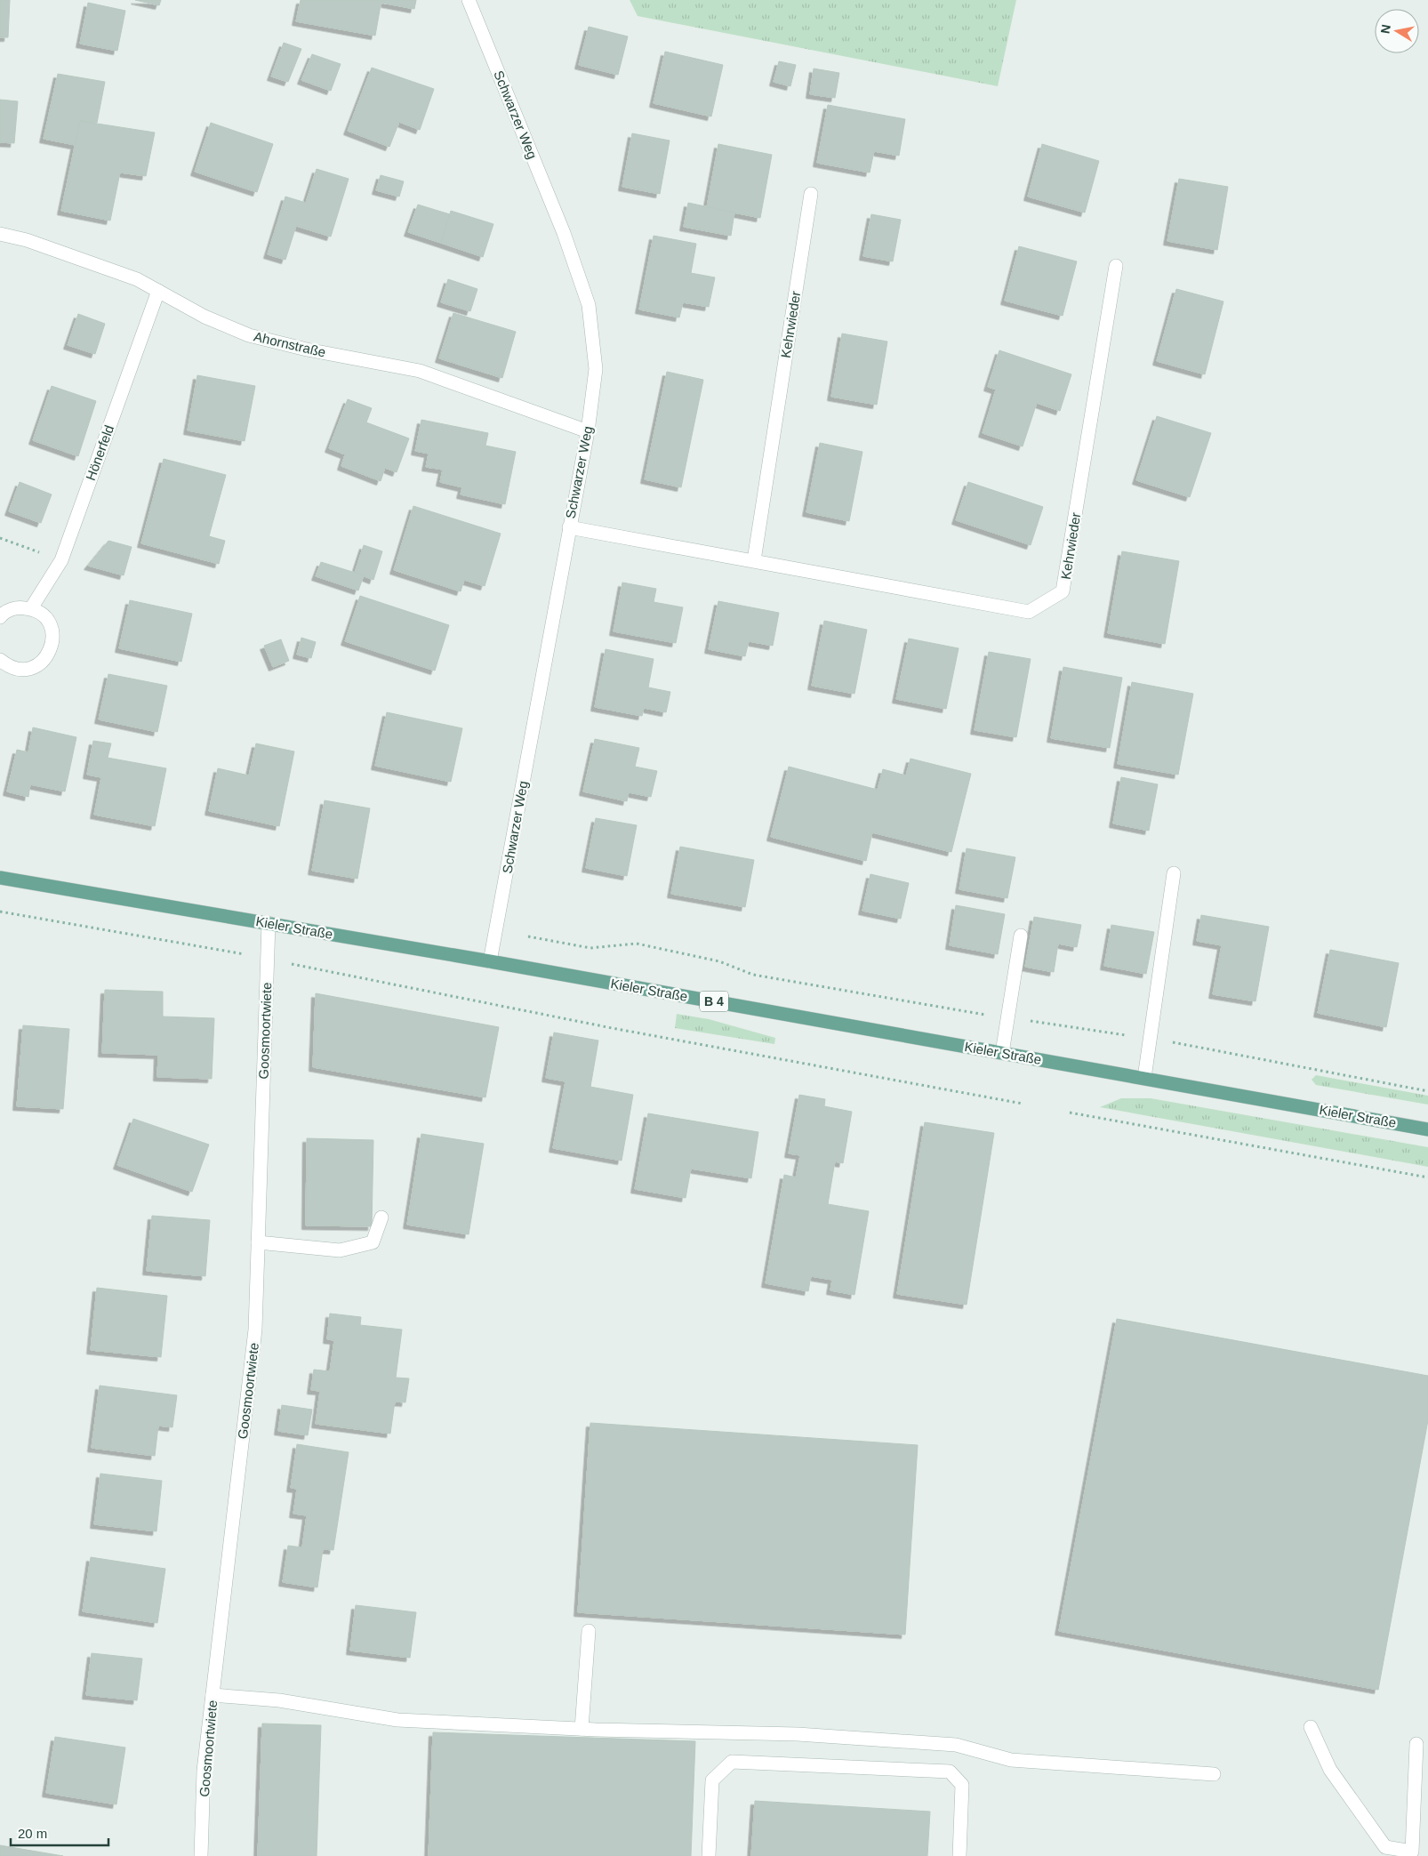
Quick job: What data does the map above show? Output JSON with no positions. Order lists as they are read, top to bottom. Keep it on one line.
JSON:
{"streets":{"main road":["Kieler Straße","B 4"],"street":["Schwarzer Weg","Kehrwieder","Ahornstraße","Hönerfeld","Goosmoortwiete"]},"crossings":[["Schwarzer Weg","Kehrwieder"],["Schwarzer Weg","Ahornstraße"],["Schwarzer Weg","Kieler Straße"],["Ahornstraße","Hönerfeld"],["Kieler Straße","Goosmoortwiete"]],"scale_bar":"20 m","north":"left"}
